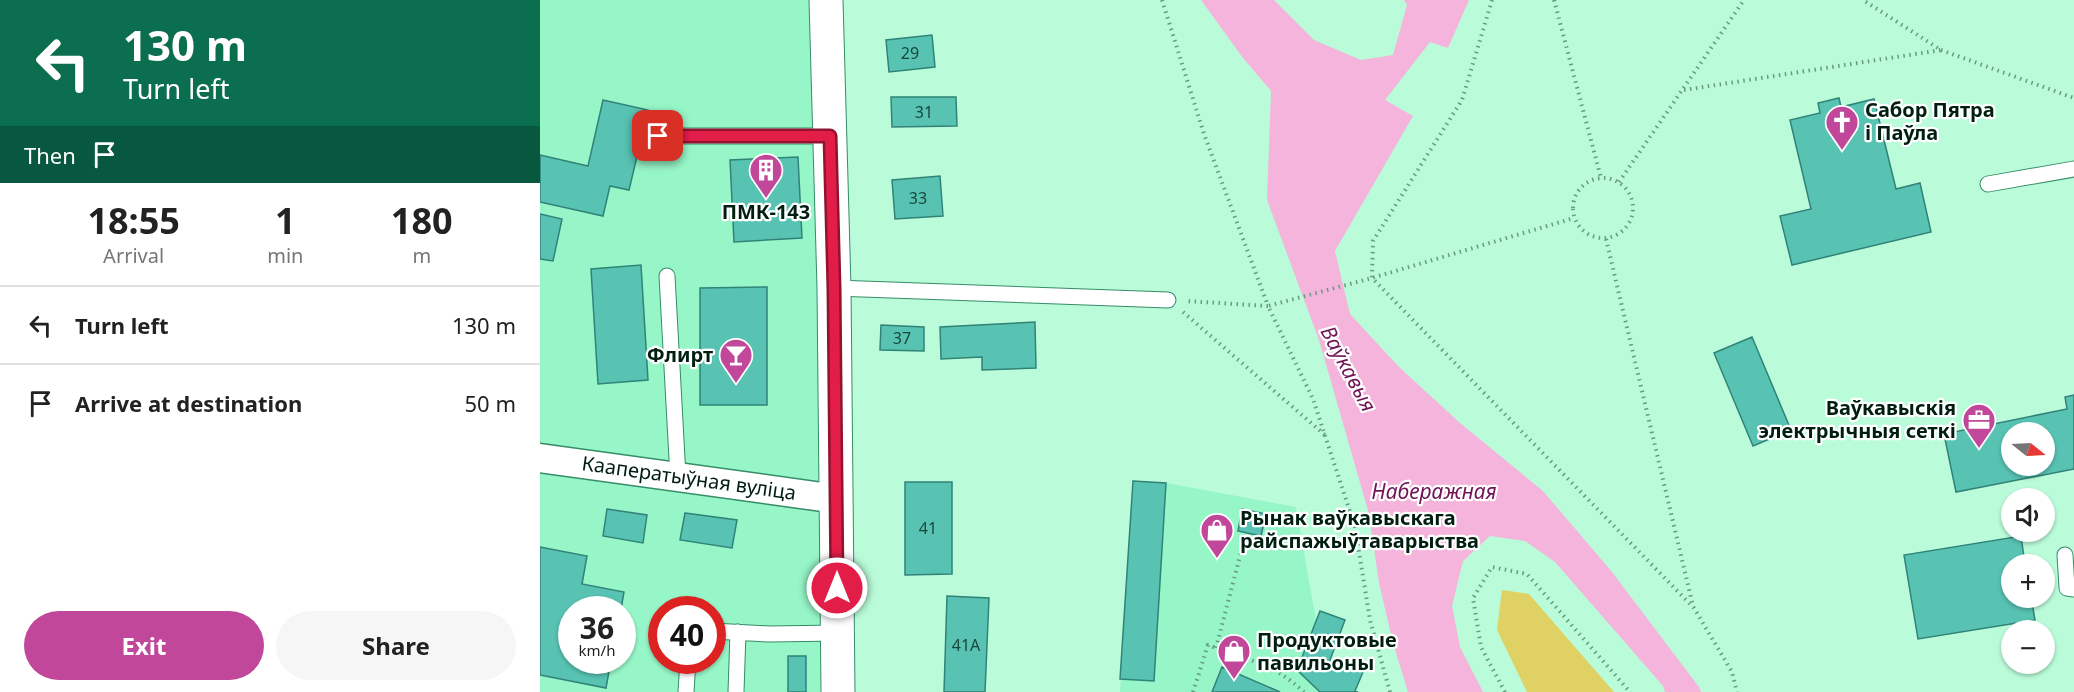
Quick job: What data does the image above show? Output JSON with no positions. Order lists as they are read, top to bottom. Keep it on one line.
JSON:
{"streets":{"street":["Кааператыўная вуліца"]},"water":["Ваўкавыя","Наберажная"],"places":{"church":["Сабор Пятра і Паўла"],"building":["ПМК-143"],"bar":["Флирт"],"office":["Ваўкавыскія электрычныя сеткі"],"shop":["Рынак ваўкавыскага райспажыўтаварыства","Продуктовые павильоны"]},"house_numbers":["29","31","33","37","41","41А"],"north":"right","page":{"turn":["130 m","Turn left"],"then":"Then","eta":["18:55","Arrival","1","min","180","m"],"list":[{"name":"Turn left","value":"130 m"},{"name":"Arrive at destination","value":"50 m"}],"map_buttons":["+","−"],"speed":"36 km/h","limit":"40","buttons":["Exit","Share"]}}
